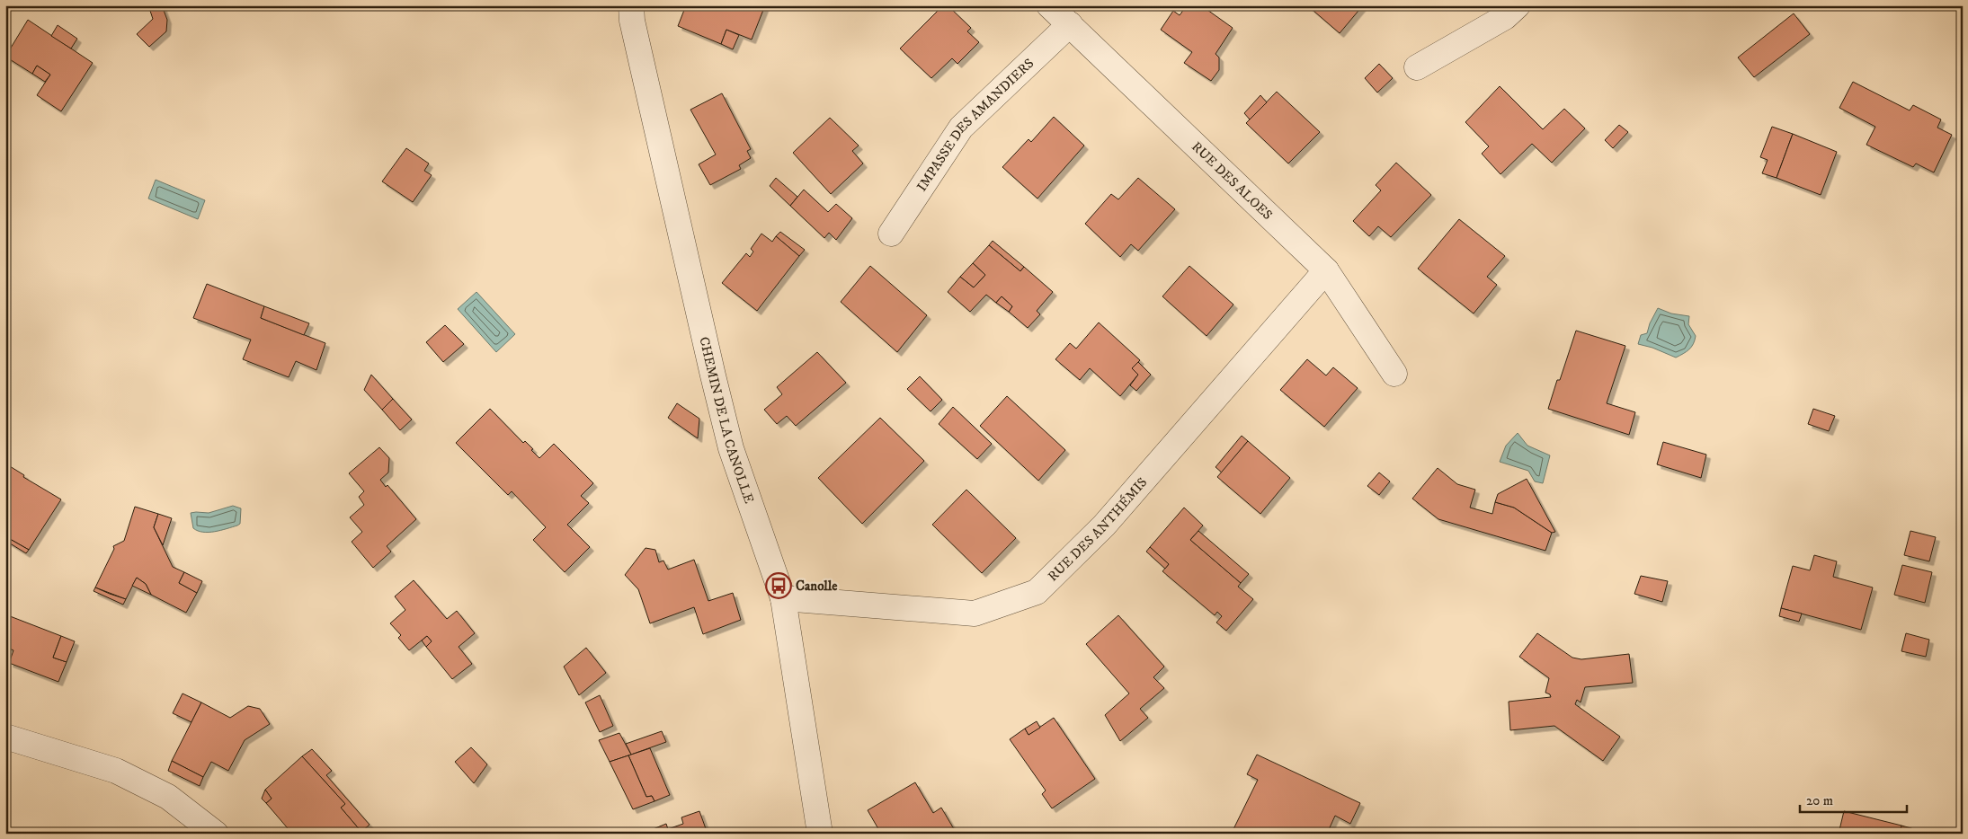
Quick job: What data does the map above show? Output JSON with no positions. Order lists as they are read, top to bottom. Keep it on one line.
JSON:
{"streets":{"street":["IMPASSE DES AMANDIERS","RUE DES ALOES","CHEMIN DE LA CANOLLE","RUE DES ANTHÉMIS"]},"crossings":[["IMPASSE DES AMANDIERS","RUE DES ALOES"],["RUE DES ALOES","RUE DES ANTHÉMIS"],["CHEMIN DE LA CANOLLE","RUE DES ANTHÉMIS"]],"places":{"bus stop":["Canolle"]},"scale_bar":"20 m"}
